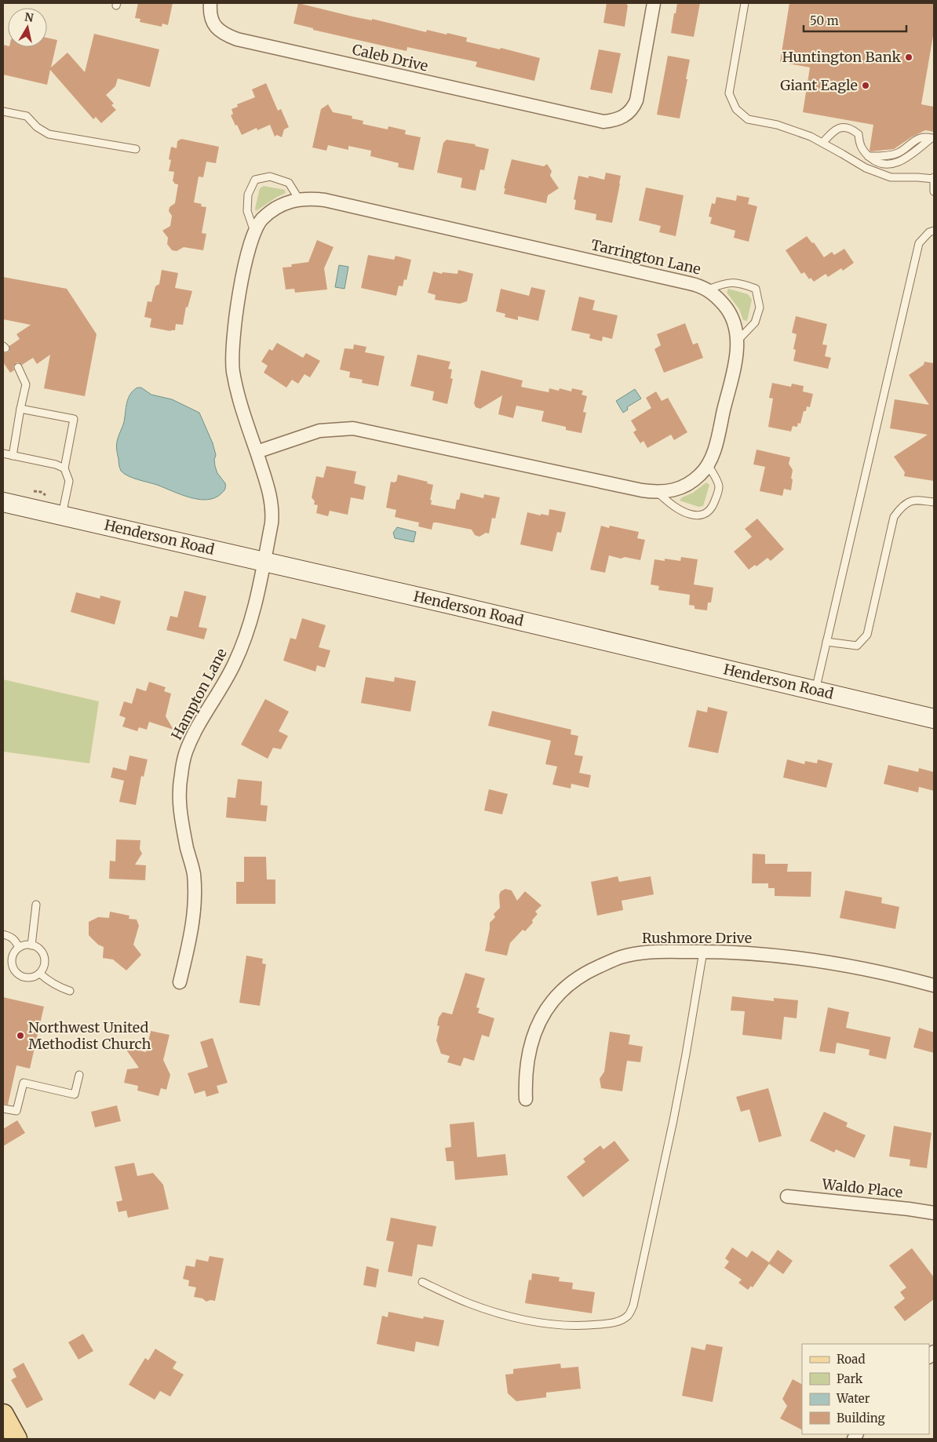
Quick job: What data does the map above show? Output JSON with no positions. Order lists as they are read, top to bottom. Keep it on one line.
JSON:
{"streets":{"main road":["Henderson Road"],"street":["Caleb Drive","Tarrington Lane","Hampton Lane","Rushmore Drive","Waldo Place"]},"crossings":[["Tarrington Lane","Henderson Road"],["Tarrington Lane","Hampton Lane"],["Henderson Road","Hampton Lane"]],"places":["Huntington Bank","Giant Eagle","Northwest United Methodist Church"],"legend":["Road","Park","Water","Building"],"scale_bar":"50 m","north":"top"}
